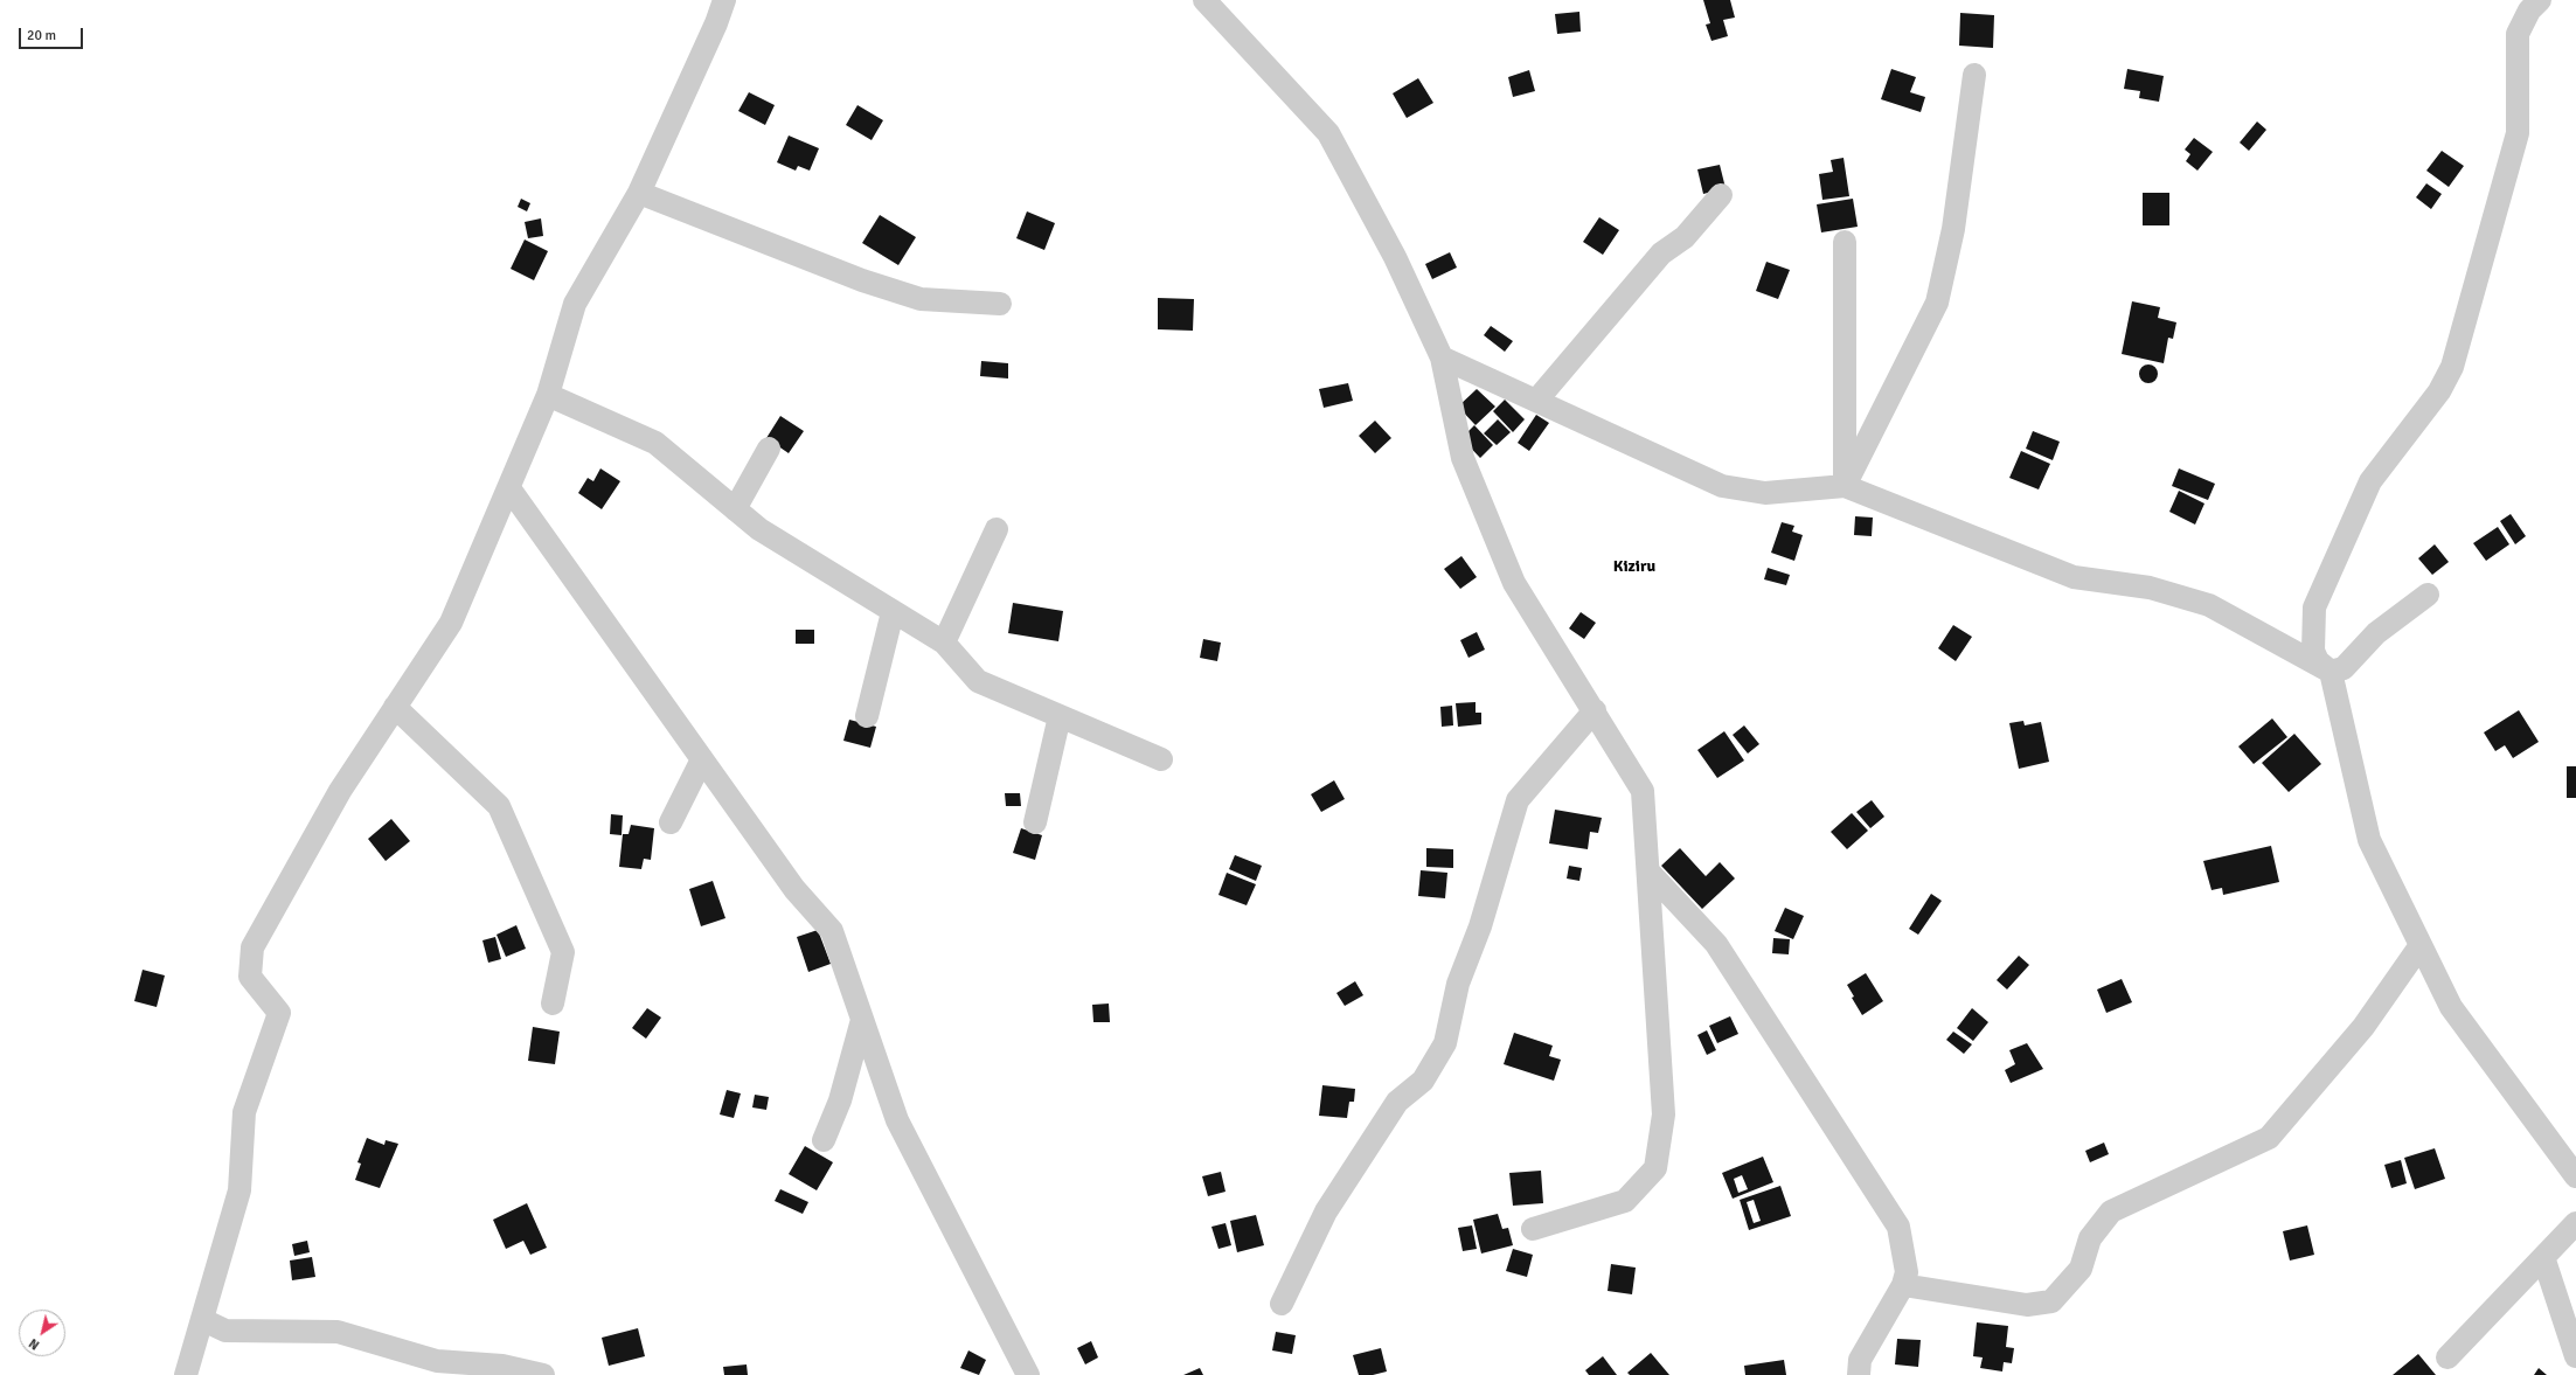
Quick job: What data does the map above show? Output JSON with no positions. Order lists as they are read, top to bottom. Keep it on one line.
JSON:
{"districts":["Kiziru"],"scale_bar":"20 m","north":"bottom left"}
